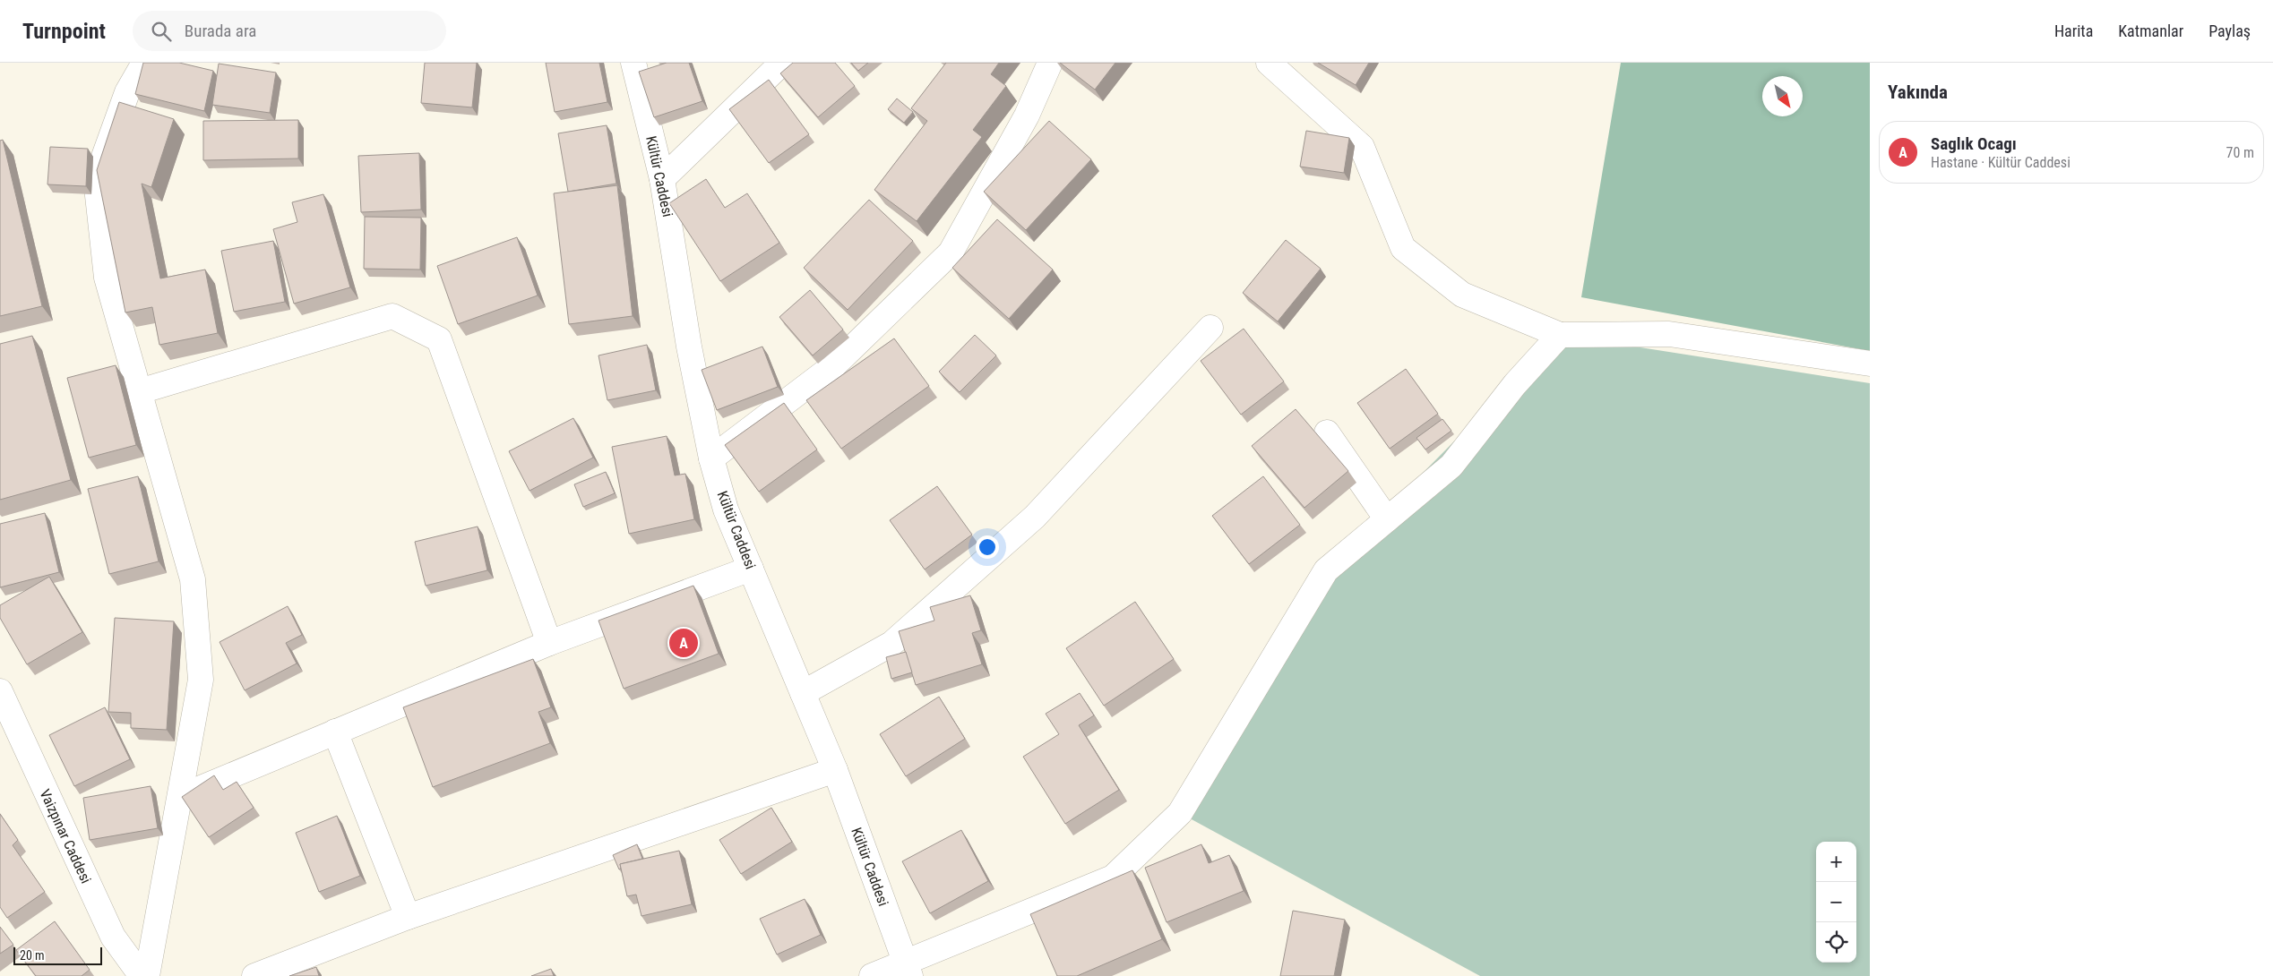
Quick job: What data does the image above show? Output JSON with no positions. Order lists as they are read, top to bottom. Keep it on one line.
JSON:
{"streets":{"street":["Kültür Caddesi","Vaizpınar Caddesi"]},"scale_bar":"20 m","north":"bottom right","page":{"header":"Turnpoint","search":"Burada ara","nav":["Harita","Katmanlar","Paylaş"],"heading":"Yakında","list":[{"mark":"A","name":"Saglık Ocagı","note":"Hastane · Kültür Caddesi","value":"70 m"}],"pins":"A","map_buttons":["+","−"],"scale":"20 m"}}
